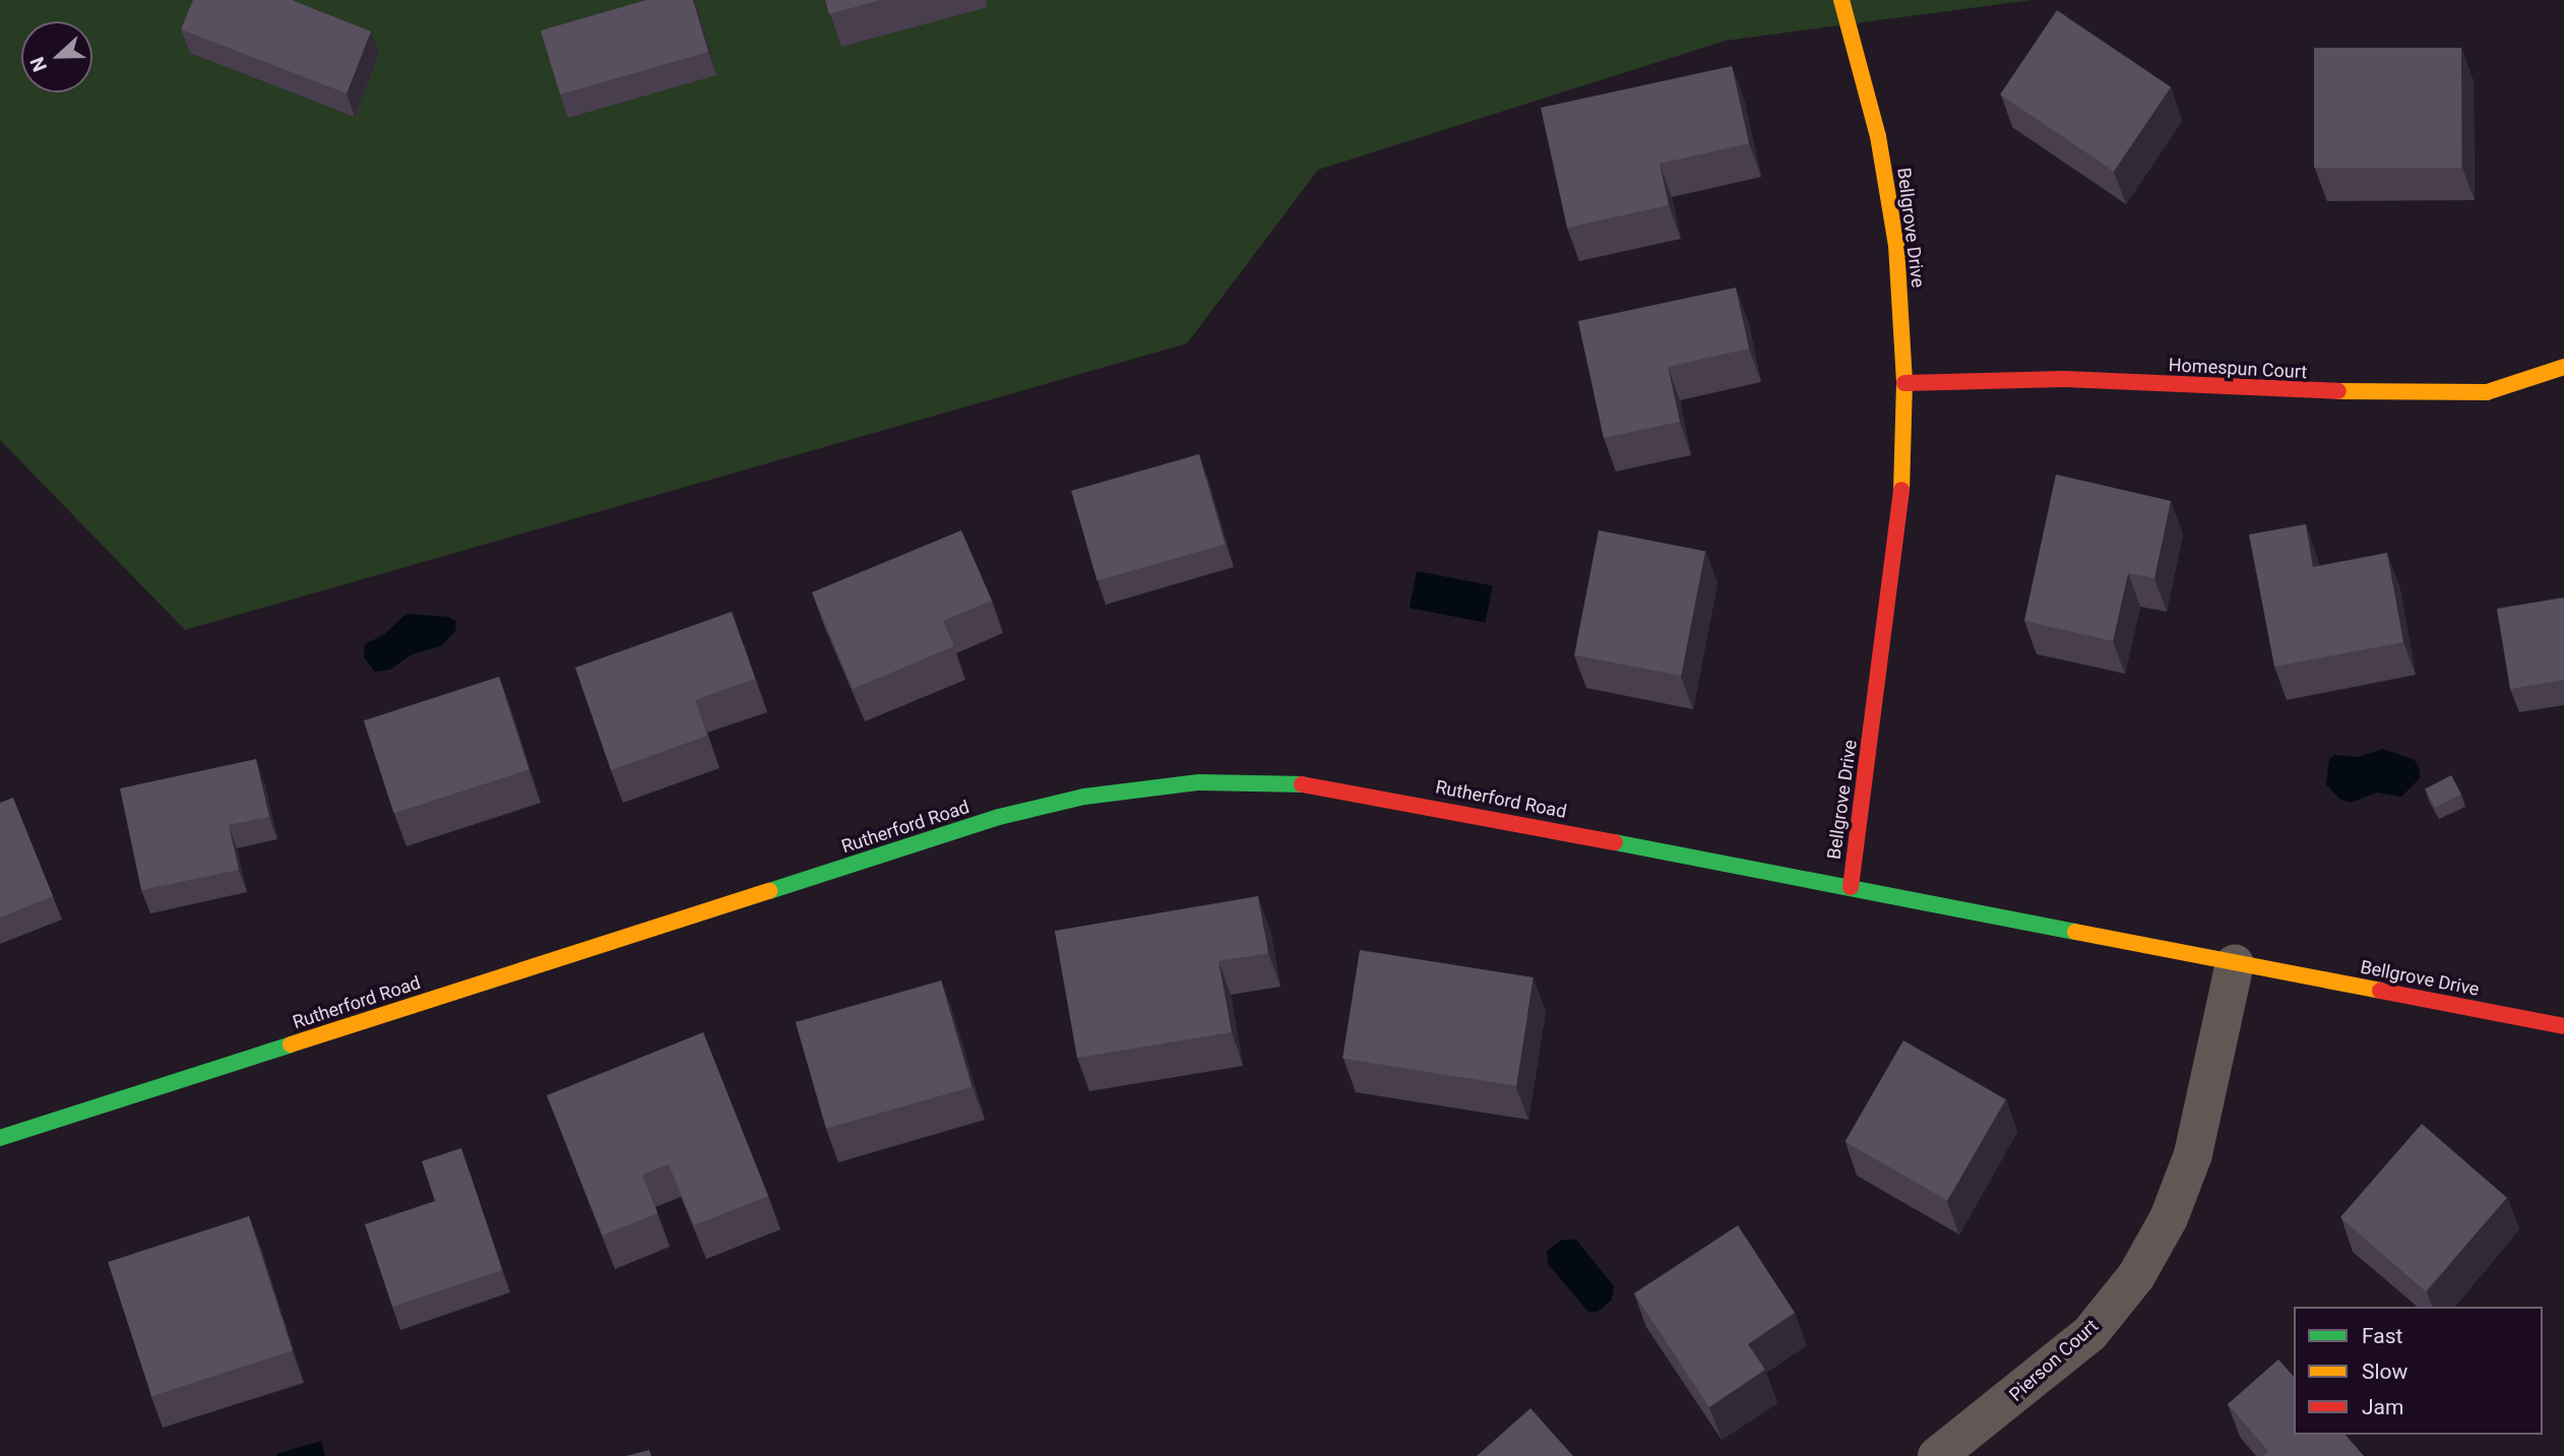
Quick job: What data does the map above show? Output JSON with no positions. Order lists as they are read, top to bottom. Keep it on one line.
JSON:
{"streets":{"street":["Bellgrove Drive","Homespun Court","Rutherford Road","Pierson Court"]},"crossings":[["Bellgrove Drive","Homespun Court"],["Bellgrove Drive","Rutherford Road"],["Bellgrove Drive","Pierson Court"]],"legend":["Fast","Slow","Jam"],"north":"left"}
